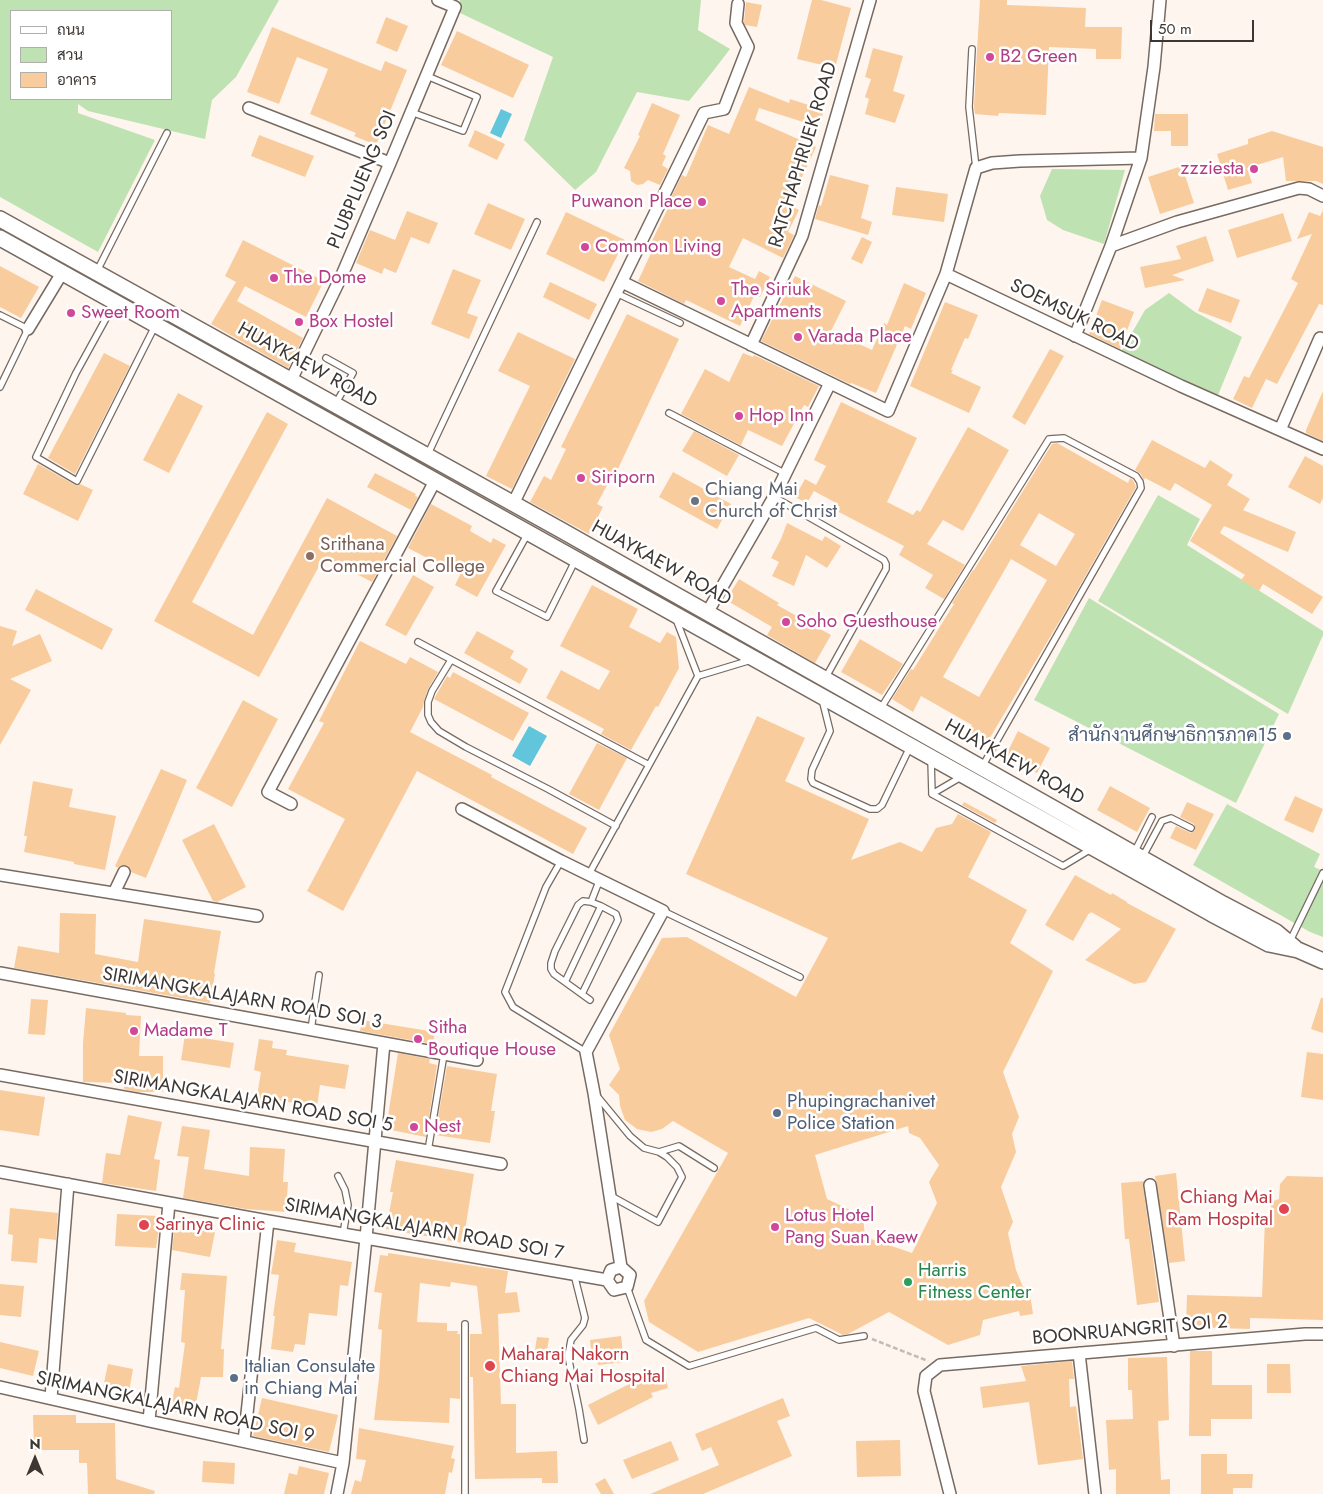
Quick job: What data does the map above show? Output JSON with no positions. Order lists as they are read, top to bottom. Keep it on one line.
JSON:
{"streets":{"main road":["HUAYKAEW ROAD"],"street":["RATCHAPHRUEK ROAD","PLUBPLUENG SOI","SOEMSUK ROAD","SIRIMANGKALAJARN ROAD SOI 3","SIRIMANGKALAJARN ROAD SOI 5","SIRIMANGKALAJARN ROAD SOI 7","BOONRUANGRIT SOI 2","SIRIMANGKALAJARN ROAD SOI 9"]},"crossings":[["PLUBPLUENG SOI","HUAYKAEW ROAD"]],"places":["B2 Green","zzziesta","Puwanon Place","Common Living","The Dome","The Siriuk Apartments","Sweet Room","Box Hostel","Varada Place","Hop Inn","Siriporn","Chiang Mai Church of Christ","Srithana Commercial College","Soho Guesthouse","สำนักงานศึกษาธิการภาค15","Madame T","Sitha Boutique House","Phupingrachanivet Police Station","Nest","Chiang Mai Ram Hospital","Sarinya Clinic","Lotus Hotel Pang Suan Kaew","Harris Fitness Center","Maharaj Nakorn Chiang Mai Hospital","Italian Consulate in Chiang Mai"],"legend":["ถนน","สวน","อาคาร"],"scale_bar":"50 m","north":"top"}
